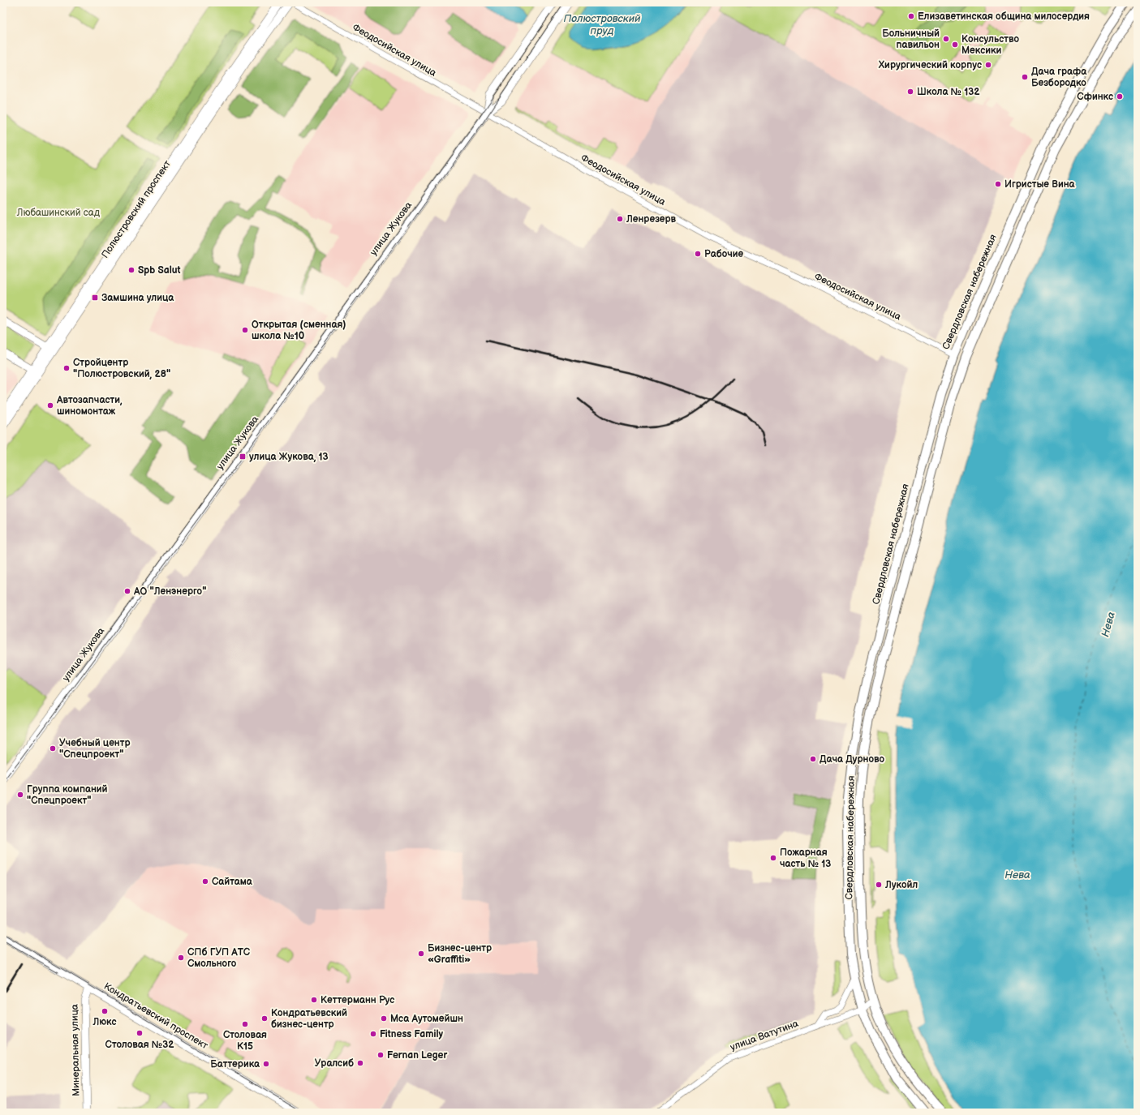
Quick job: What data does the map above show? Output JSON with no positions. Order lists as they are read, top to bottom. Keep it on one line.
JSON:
{"streets":{"main road":["Полюстровский проспект","улица Жукова","Свердловская набережная","Кондратьевский проспект","Минеральная улица"],"street":["Феодосийская улица","улица Ватутина"]},"crossings":[["Феодосийская улица","улица Жукова"],["Феодосийская улица","Свердловская набережная"],["Свердловская набережная","улица Ватутина"],["Кондратьевский проспект","Минеральная улица"]],"water":["Полюстровский пруд","Нева"],"parks":["Любашинский сад"],"places":{"other":["Елизаветинская община милосердия","Больничный павильон","Консульство Мексики","Хирургический корпус","Дача графа Безбородко","Школа № 132","Сфинкс","Игристые Вина","Ленрезерв","Рабочие","Spb Salut","Открытая (сменная) школа №10","Стройцентр \"Полюстровский, 28\"","Автозапчасти, шиномонтаж","АО \"Ленэнерго\"","Учебный центр \"Спецпроект\"","Дача Дурново","Группа компаний \"Спецпроект\"","Пожарная часть № 13","Сайтама","Лукойл","Бизнес-центр «Graffiti»","СПб ГУП АТС Смольного","Кеттерманн Рус","Люкс","Кондратьевский бизнес-центр","Мса Аутомейшн","Столовая К15","Столовая №32","Fitness Family","Fernan Leger","Уралсиб","Баттерика"],"transit":["Замшина улица","улица Жукова, 13"]}}
